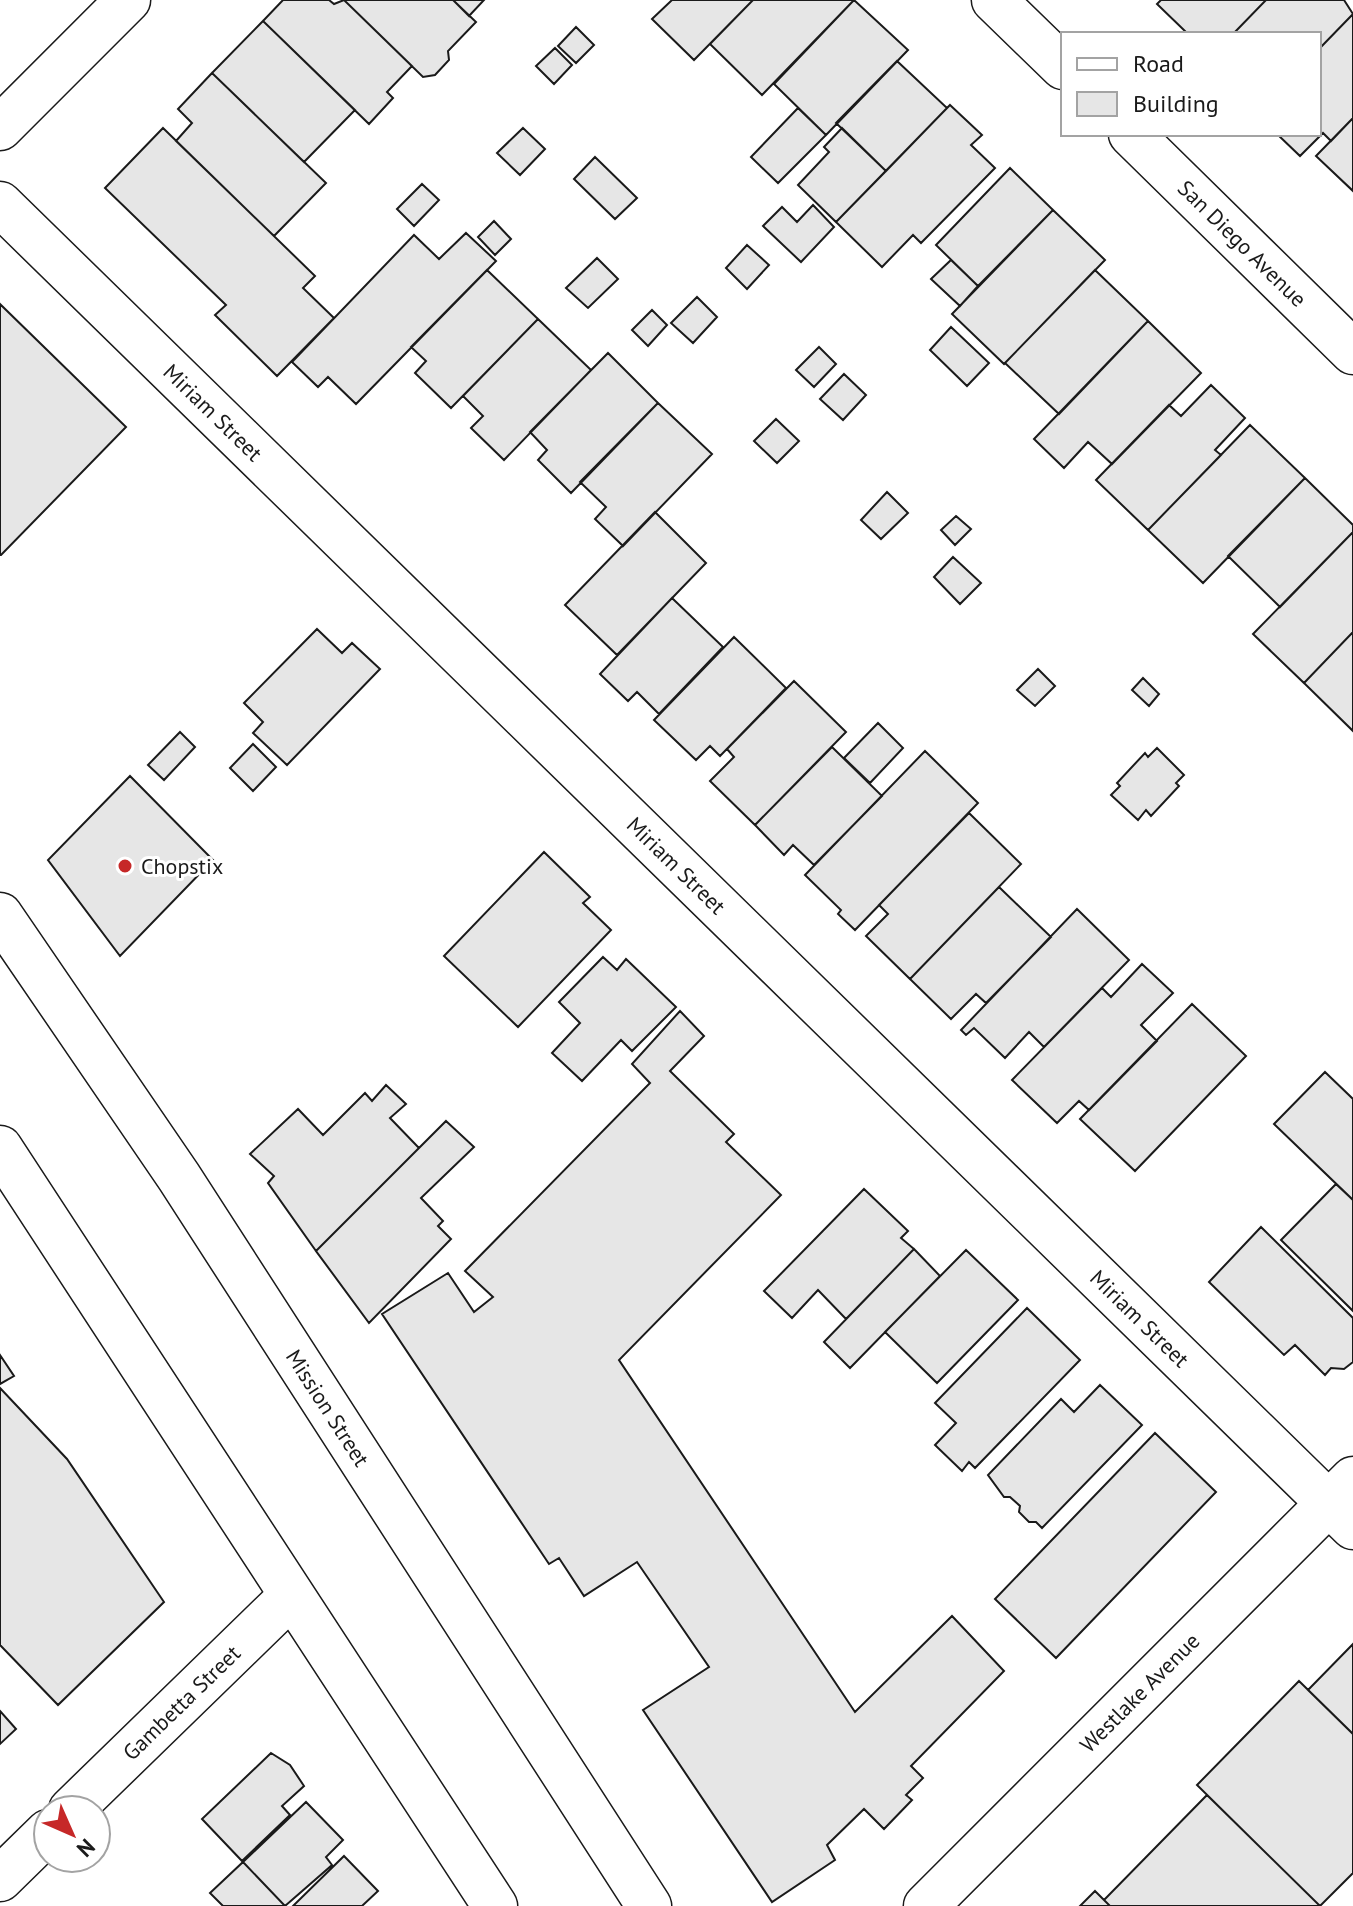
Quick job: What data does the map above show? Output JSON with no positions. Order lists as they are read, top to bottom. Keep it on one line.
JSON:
{"streets":{"street":["San Diego Avenue","Miriam Street","Mission Street","Westlake Avenue","Gambetta Street"]},"crossings":[["Miriam Street","Westlake Avenue"]],"places":["Chopstix"],"legend":["Road","Building"],"north":"bottom right"}
